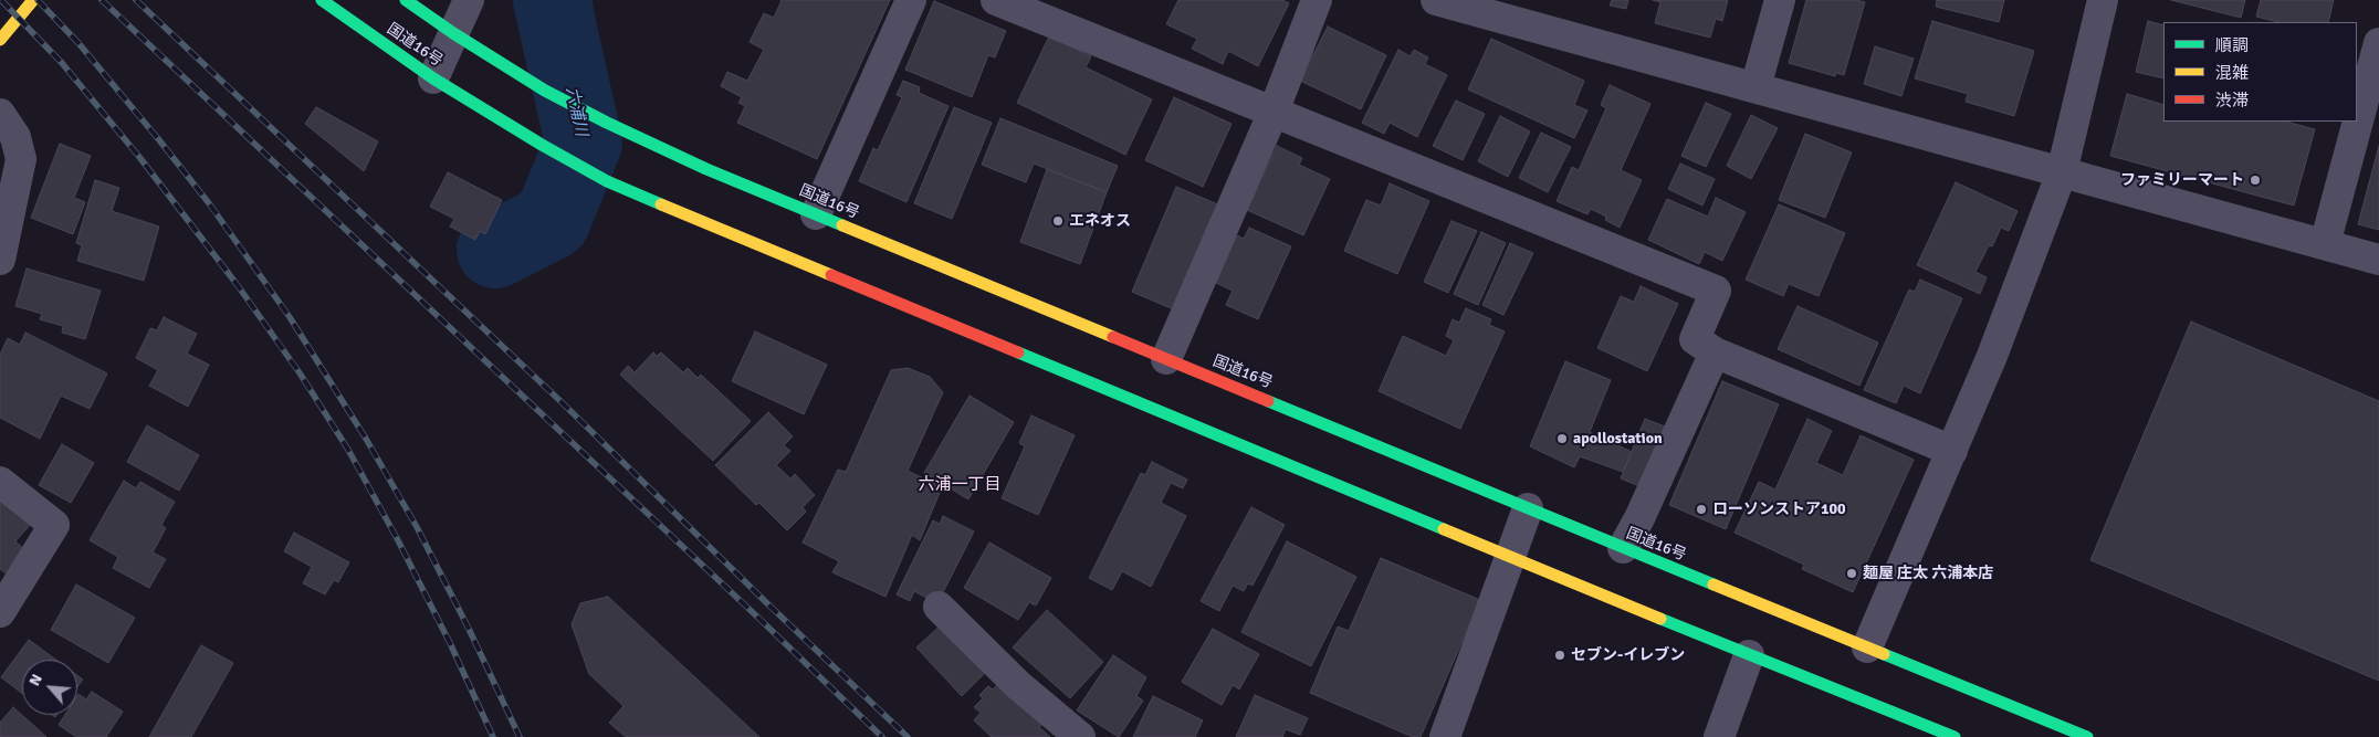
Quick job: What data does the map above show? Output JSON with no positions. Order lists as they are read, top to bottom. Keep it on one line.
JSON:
{"streets":{"main road":["国道16号"]},"districts":["六浦一丁目"],"water":["六浦川"],"places":["ファミリーマート","エネオス","apollostation","ローソンストア100","麺屋 庄太 六浦本店","セブン-イレブン"],"legend":["順調","混雑","渋滞"],"north":"top left"}
